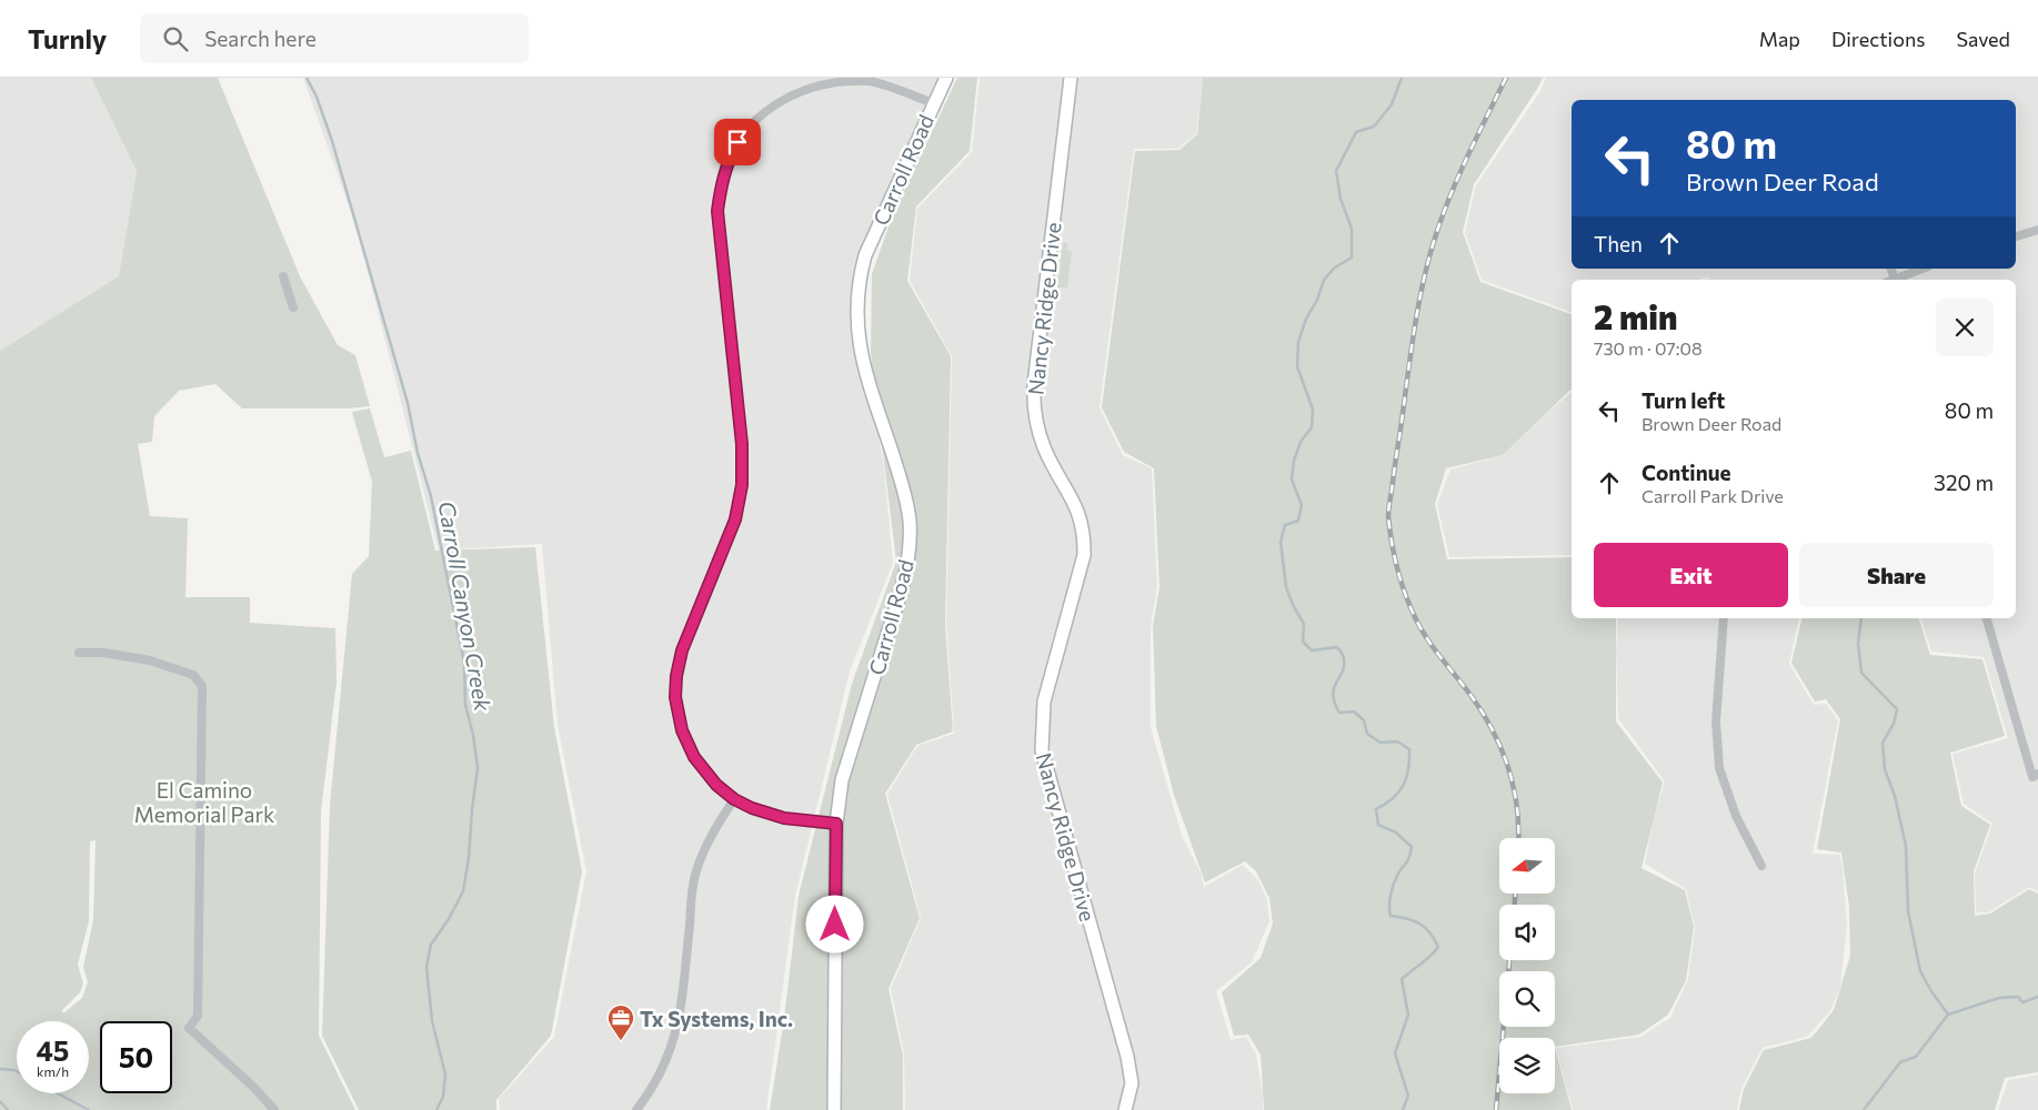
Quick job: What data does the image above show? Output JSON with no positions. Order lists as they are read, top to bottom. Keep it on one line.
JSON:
{"streets":{"main road":["Carroll Road","Nancy Ridge Drive"]},"water":["Carroll Canyon Creek"],"parks":["El Camino Memorial Park"],"places":{"office":["Tx Systems, Inc."]},"north":"left","page":{"header":"Turnly","search":"Search here","nav":["Map","Directions","Saved"],"turn":["80 m","Brown Deer Road"],"then":"Then","heading":["2 min","730 m · 07:08"],"list":[{"name":"Turn left","note":"Brown Deer Road","value":"80 m"},{"name":"Continue","note":"Carroll Park Drive","value":"320 m"}],"buttons":["Exit","Share"],"speed":"45 km/h","limit":"50"}}
